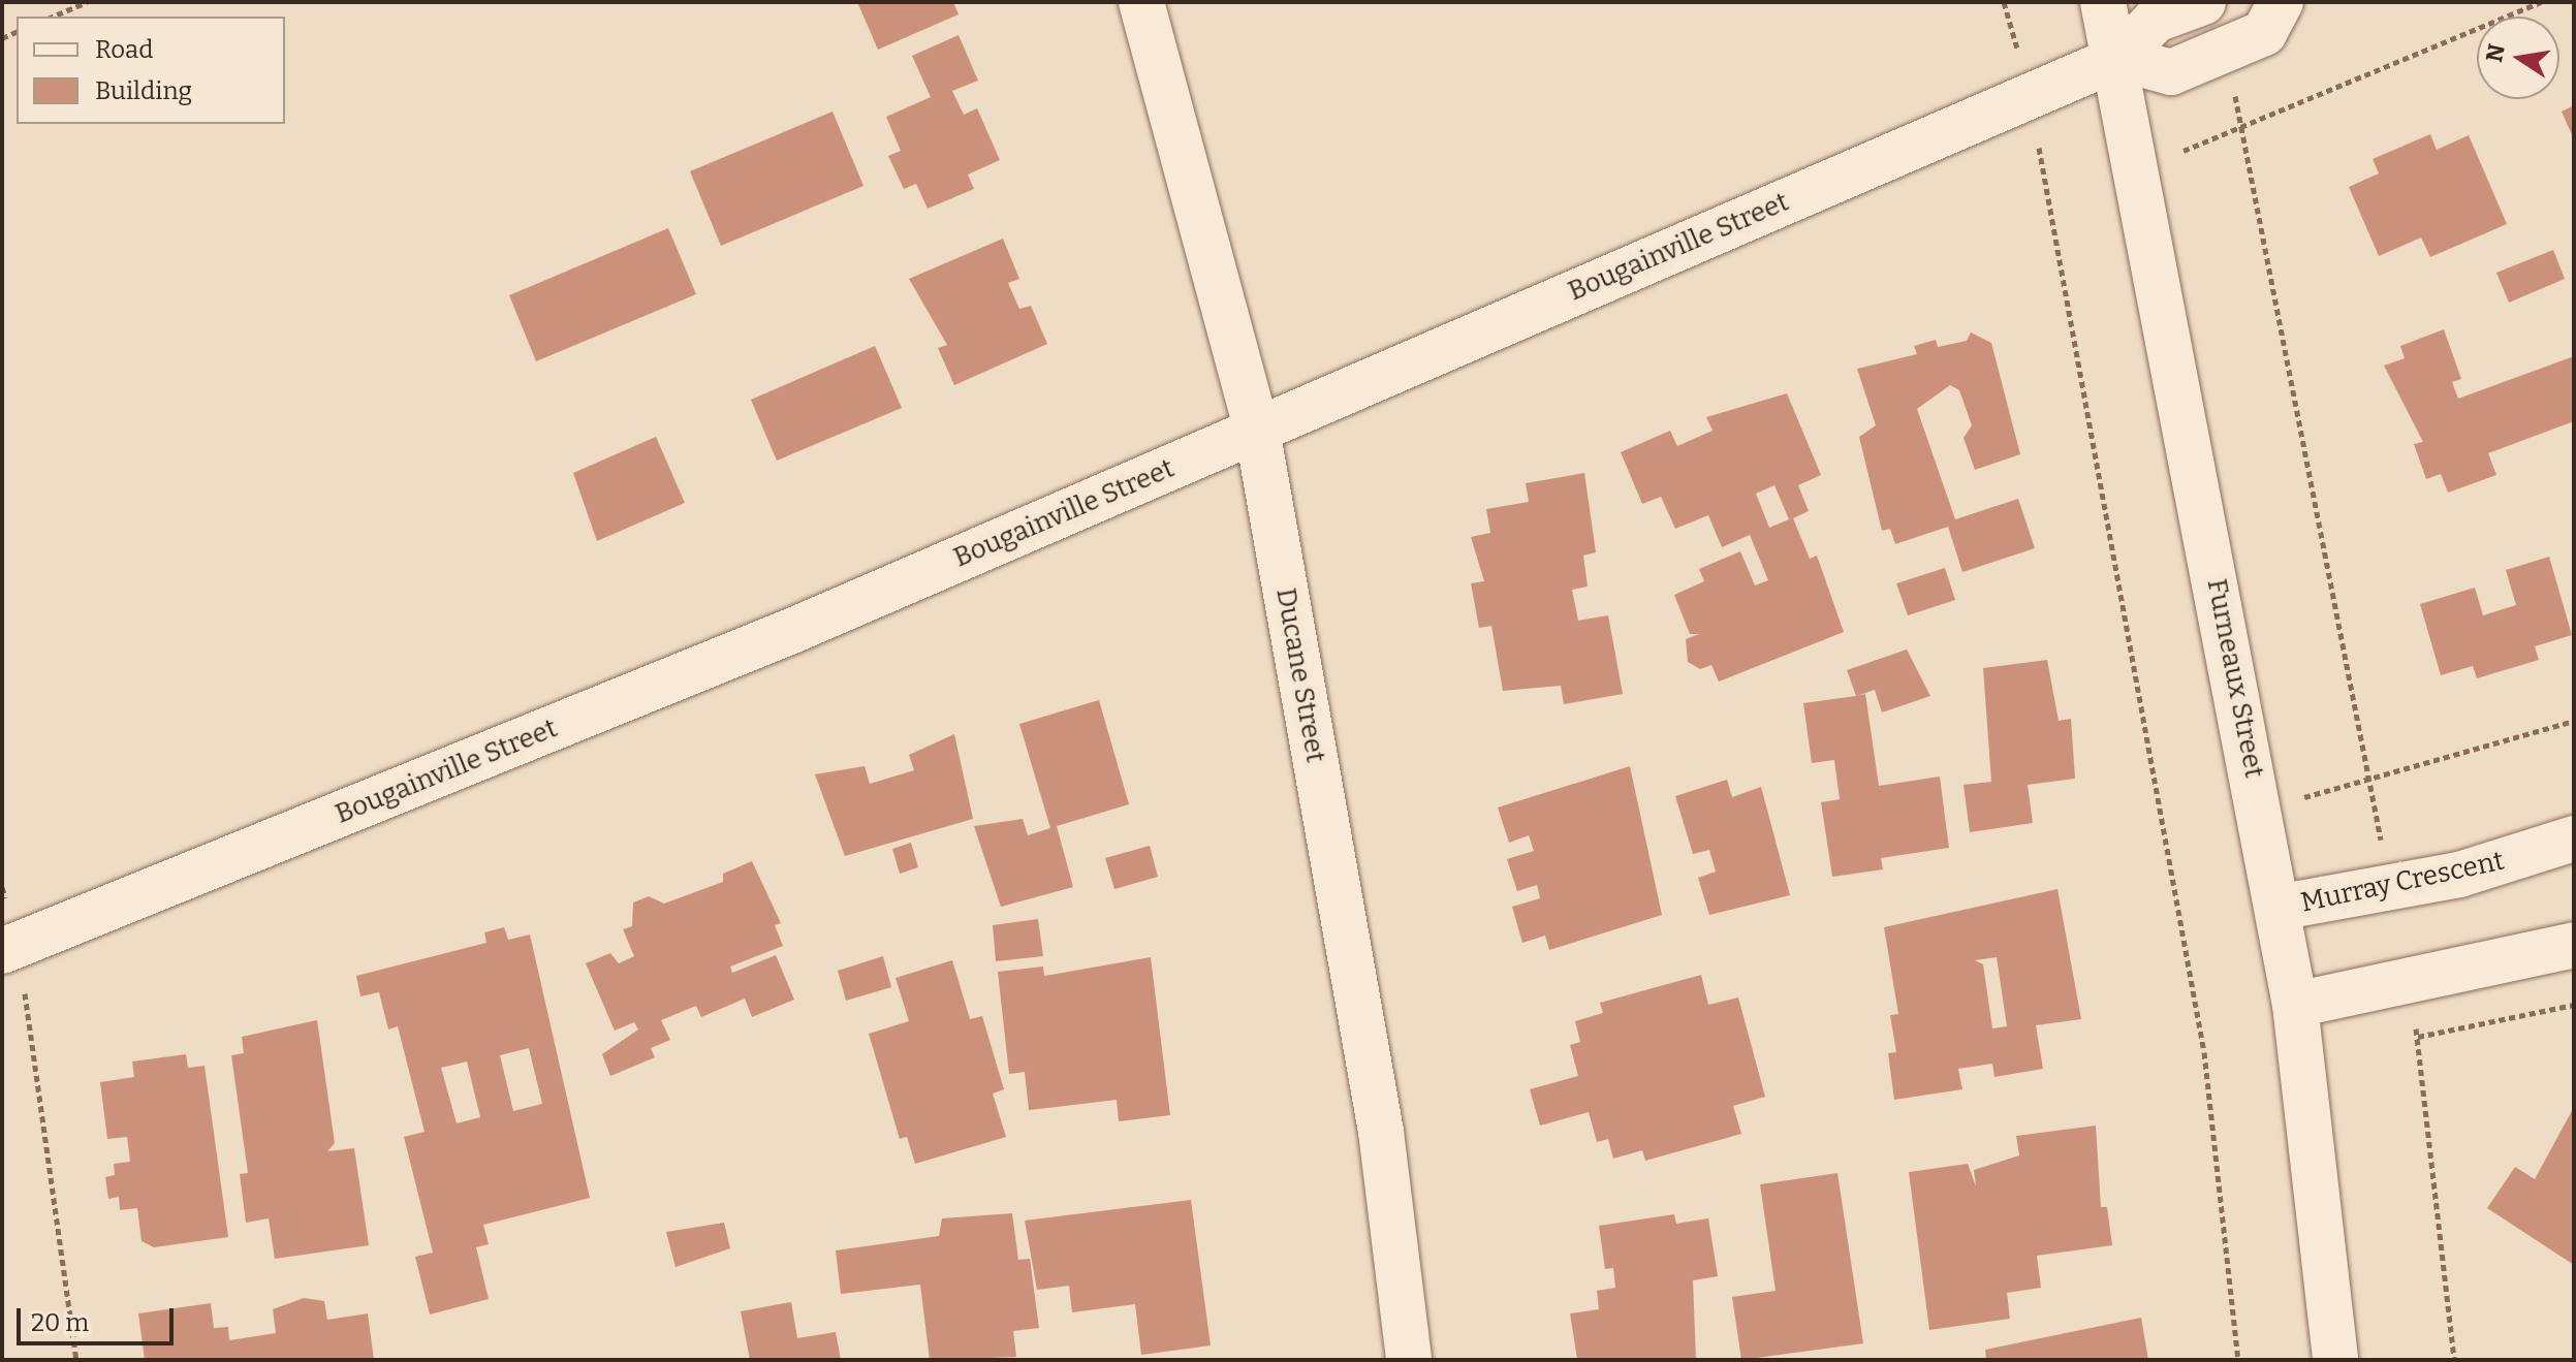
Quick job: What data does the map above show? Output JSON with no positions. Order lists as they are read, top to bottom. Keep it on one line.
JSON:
{"streets":{"street":["Bougainville Street","Ducane Street","Furneaux Street","Murray Crescent"]},"crossings":[["Bougainville Street","Ducane Street"],["Bougainville Street","Furneaux Street"],["Furneaux Street","Murray Crescent"]],"legend":["Road","Building"],"scale_bar":"20 m","north":"left"}
